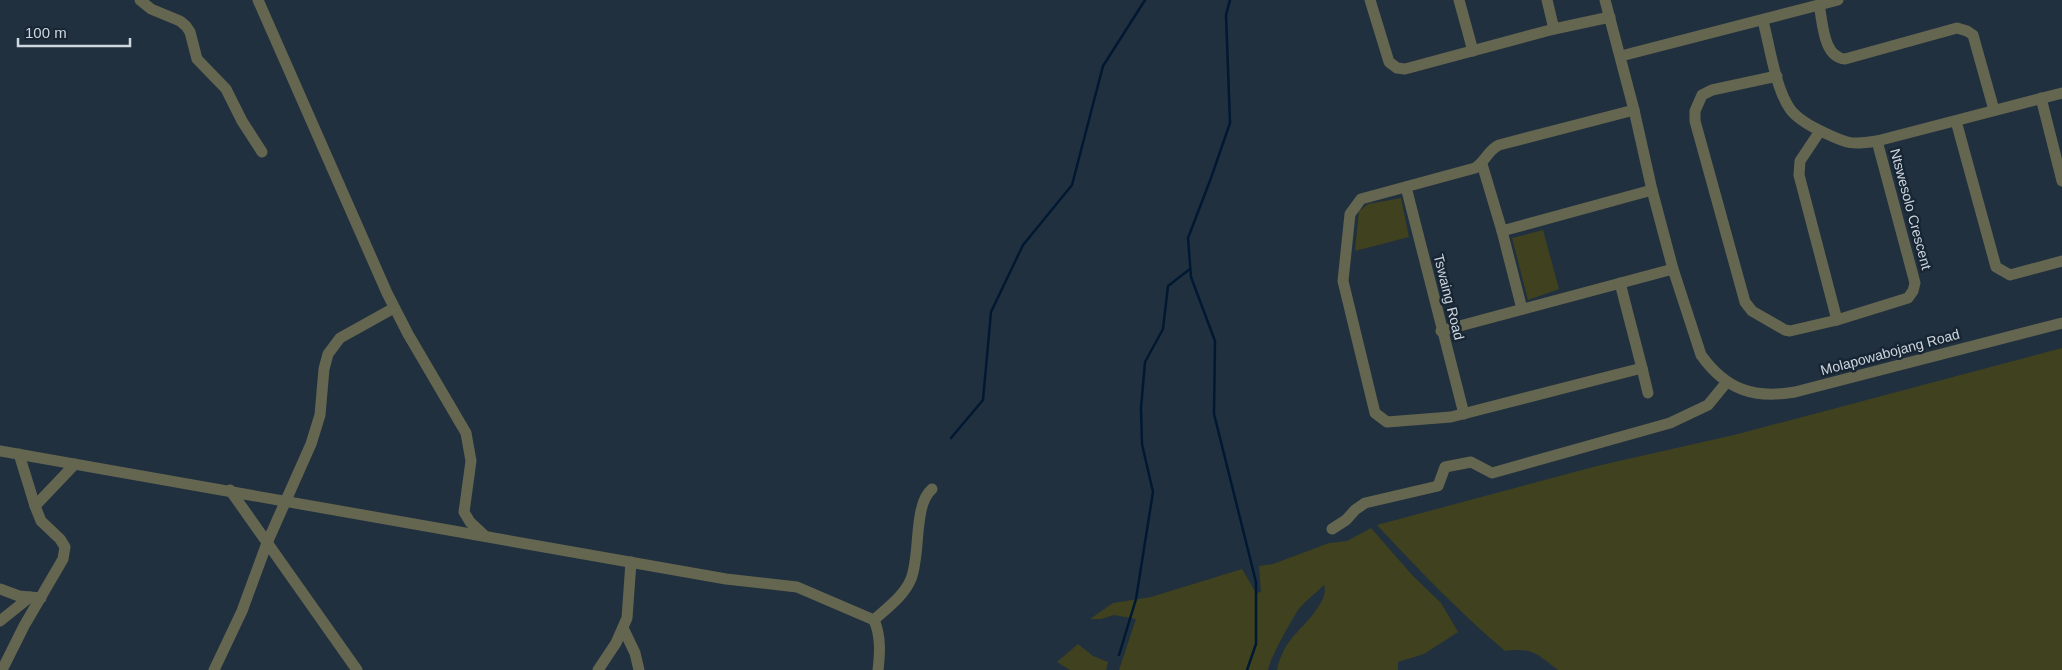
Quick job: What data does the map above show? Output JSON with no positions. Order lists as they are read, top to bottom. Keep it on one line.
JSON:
{"streets":{"street":["Ntswesolo Crescent","Tswaing Road","Molapowabojang Road"]},"scale_bar":"100 m"}
